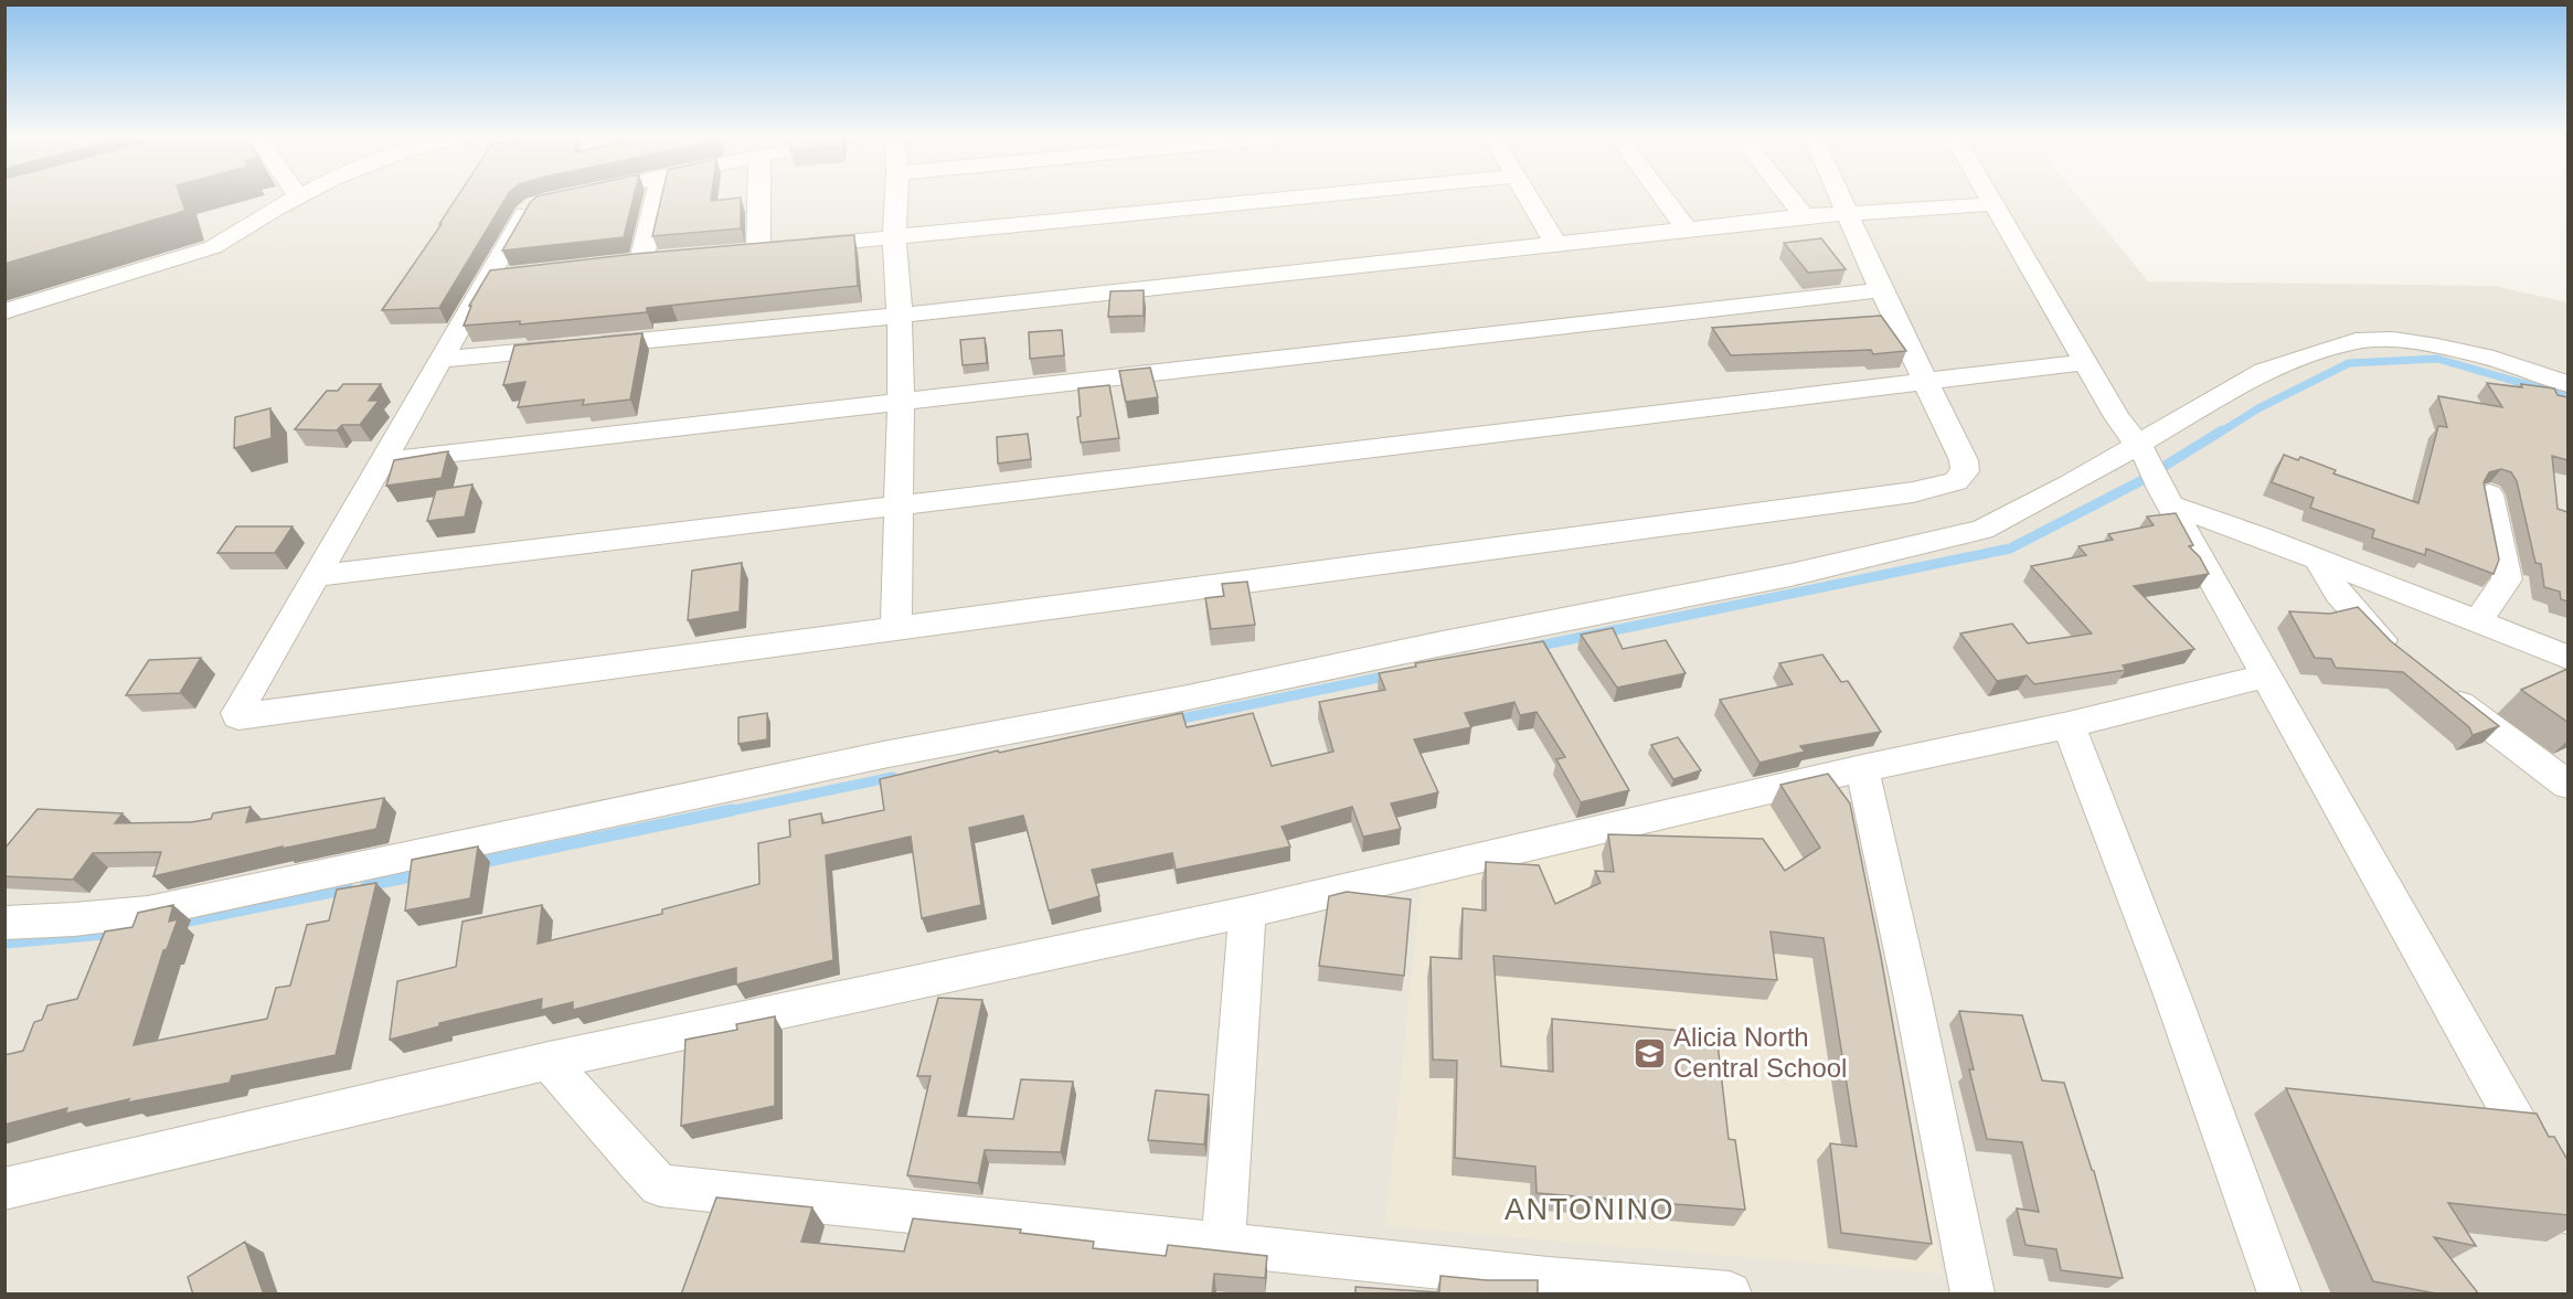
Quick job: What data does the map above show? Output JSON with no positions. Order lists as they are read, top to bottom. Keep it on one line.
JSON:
{"districts":["ANTONINO"],"places":{"school or university":["Alicia North Central School"]}}
